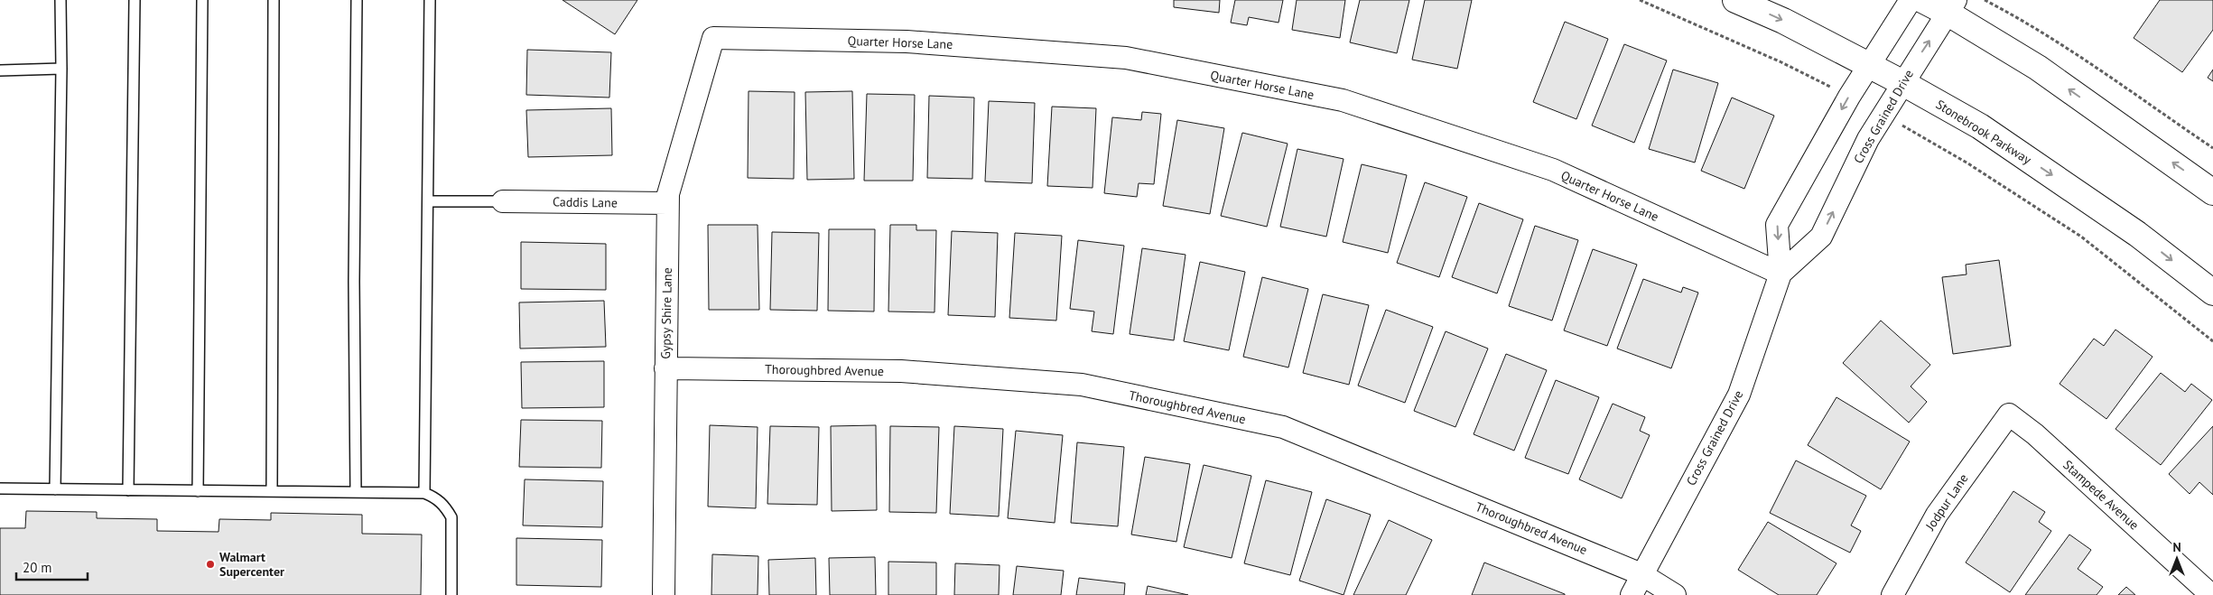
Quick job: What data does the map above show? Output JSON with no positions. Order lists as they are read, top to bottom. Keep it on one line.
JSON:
{"streets":{"main road":["Stonebrook Parkway"],"street":["Quarter Horse Lane","Cross Grained Drive","Caddis Lane","Gypsy Shire Lane","Thoroughbred Avenue","Stampede Avenue","Jodpur Lane"]},"crossings":[["Quarter Horse Lane","Cross Grained Drive"],["Quarter Horse Lane","Gypsy Shire Lane"],["Cross Grained Drive","Stonebrook Parkway"],["Cross Grained Drive","Thoroughbred Avenue"],["Caddis Lane","Gypsy Shire Lane"],["Gypsy Shire Lane","Thoroughbred Avenue"],["Stampede Avenue","Jodpur Lane"]],"places":["Walmart Supercenter"],"scale_bar":"20 m","north":"top"}
